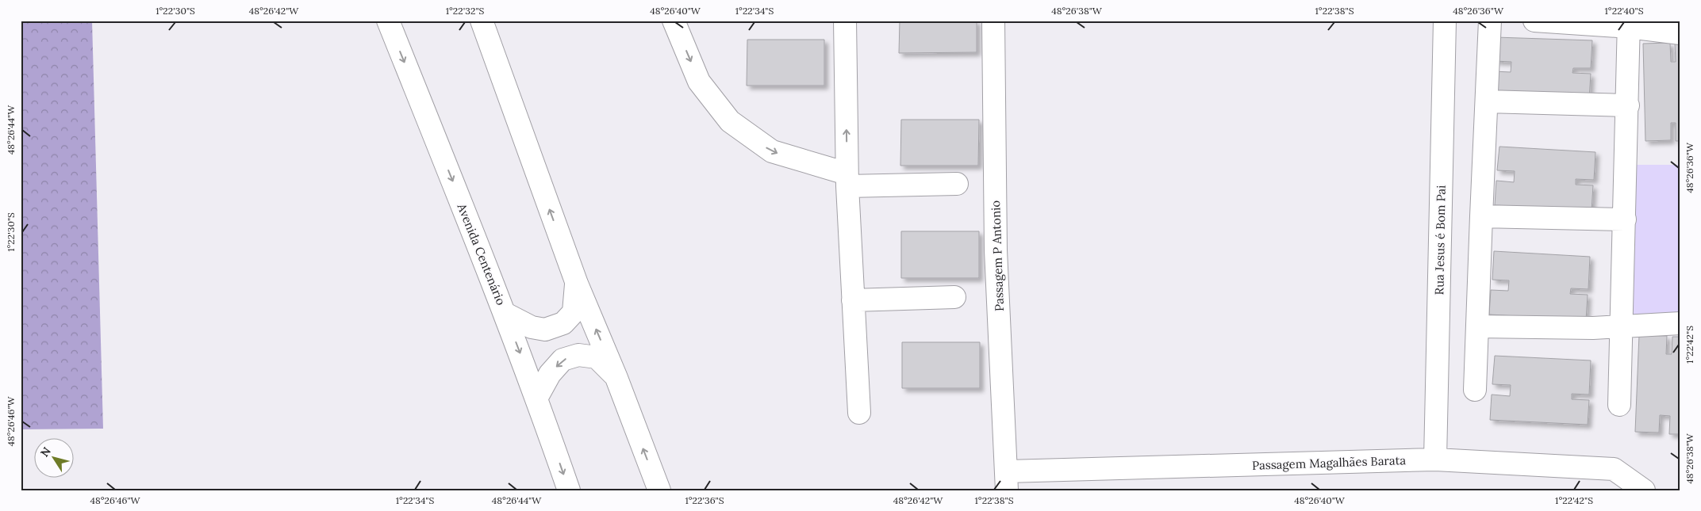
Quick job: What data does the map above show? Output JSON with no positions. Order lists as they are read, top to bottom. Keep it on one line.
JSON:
{"streets":{"street":["Rua Jesus é Bom Pai","Avenida Centenário","Passagem P Antonio","Passagem Magalhães Barata"]},"crossings":[["Rua Jesus é Bom Pai","Passagem Magalhães Barata"],["Passagem P Antonio","Passagem Magalhães Barata"]],"north":"top left","coordinates":["1°22'30\"S","48°26'42\"W","1°22'32\"S","48°26'40\"W","1°22'34\"S","48°26'38\"W","1°22'38\"S","48°26'36\"W","1°22'40\"S","48°26'44\"W","1°22'42\"S","48°26'46\"W","1°22'36\"S"]}
